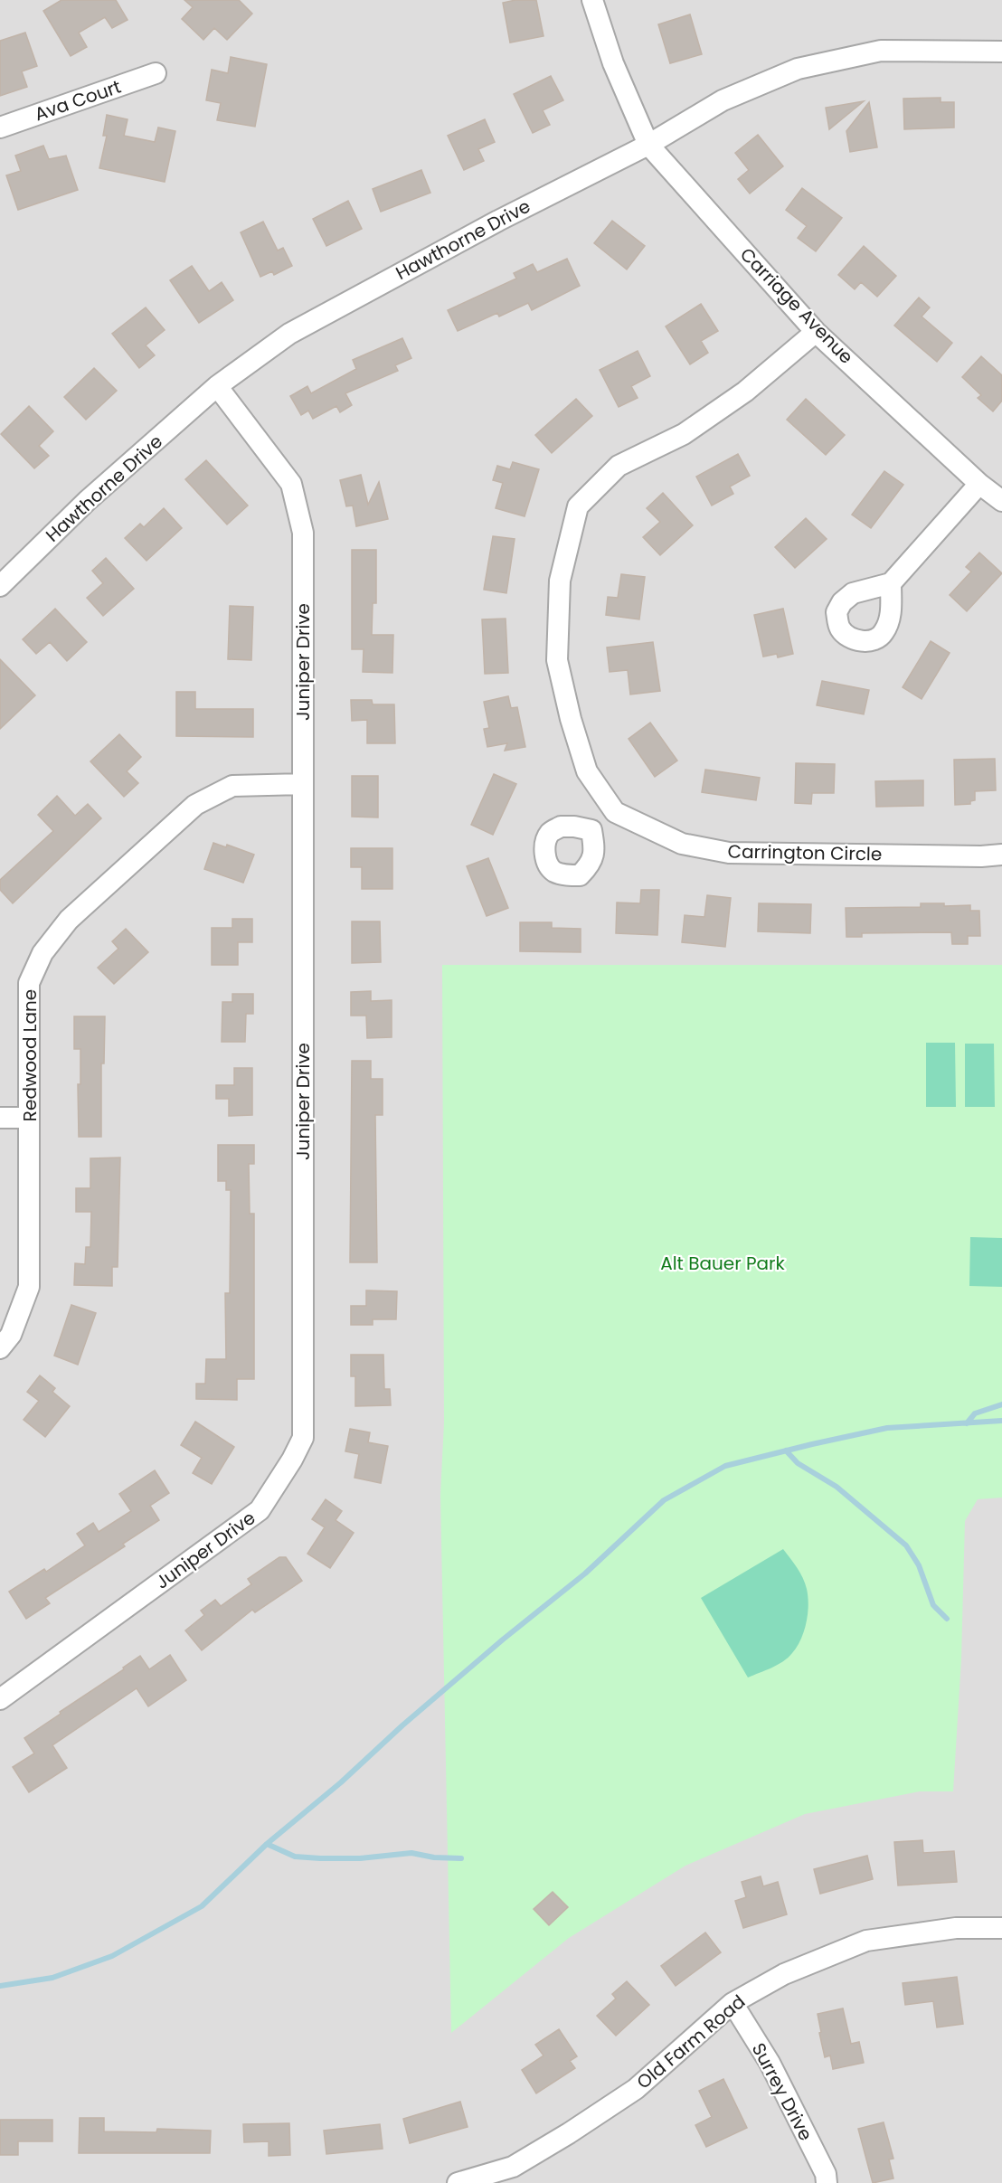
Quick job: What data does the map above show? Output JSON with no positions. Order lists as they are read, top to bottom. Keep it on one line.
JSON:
{"streets":{"street":["Ava Court","Hawthorne Drive","Carriage Avenue","Juniper Drive","Carrington Circle","Redwood Lane","Old Farm Road","Surrey Drive"]},"crossings":[["Hawthorne Drive","Carriage Avenue"],["Hawthorne Drive","Juniper Drive"],["Juniper Drive","Redwood Lane"],["Old Farm Road","Surrey Drive"]],"parks":["Alt Bauer Park"]}
